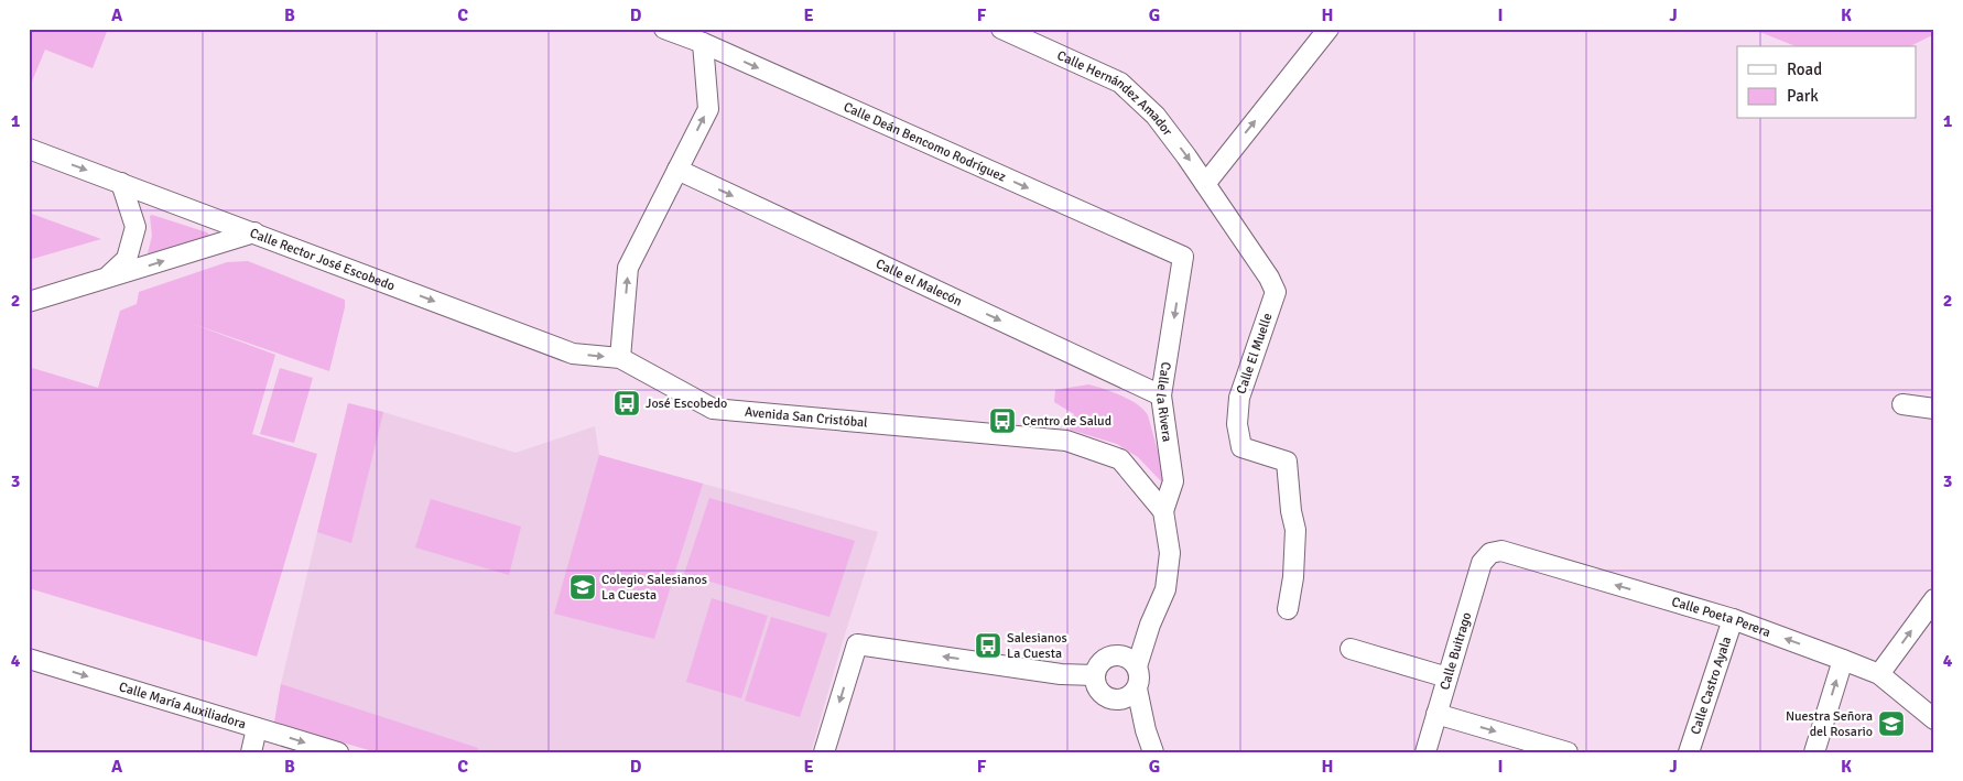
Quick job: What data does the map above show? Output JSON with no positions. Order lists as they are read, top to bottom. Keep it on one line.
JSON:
{"streets":{"street":["Calle Hernández Amador","Calle Deán Bencomo Rodríguez","Calle Rector José Escobedo","Calle el Malecón","Calle El Muelle","Calle la Rivera","Avenida San Cristóbal","Calle Poeta Perera","Calle Buitrago","Calle Castro Ayala","Calle María Auxiliadora"]},"crossings":[["Calle Hernández Amador","Calle El Muelle"],["Calle Deán Bencomo Rodríguez","Calle la Rivera"],["Calle Rector José Escobedo","Avenida San Cristóbal"],["Calle el Malecón","Calle la Rivera"],["Calle la Rivera","Avenida San Cristóbal"],["Calle Poeta Perera","Calle Buitrago"],["Calle Poeta Perera","Calle Castro Ayala"]],"one_way":["Calle Hernández Amador","Calle Deán Bencomo Rodríguez","Calle Rector José Escobedo","Calle el Malecón","Calle la Rivera","Calle Poeta Perera","Calle María Auxiliadora"],"places":{"bus stop":["José Escobedo","Centro de Salud","Salesianos La Cuesta"],"school or university":["Colegio Salesianos La Cuesta","Nuestra Señora del Rosario"]},"legend":["Road","Park"],"grid":{"columns":["A","B","C","D","E","F","G","H","I","J","K"],"rows":["1","2","3","4"]}}
